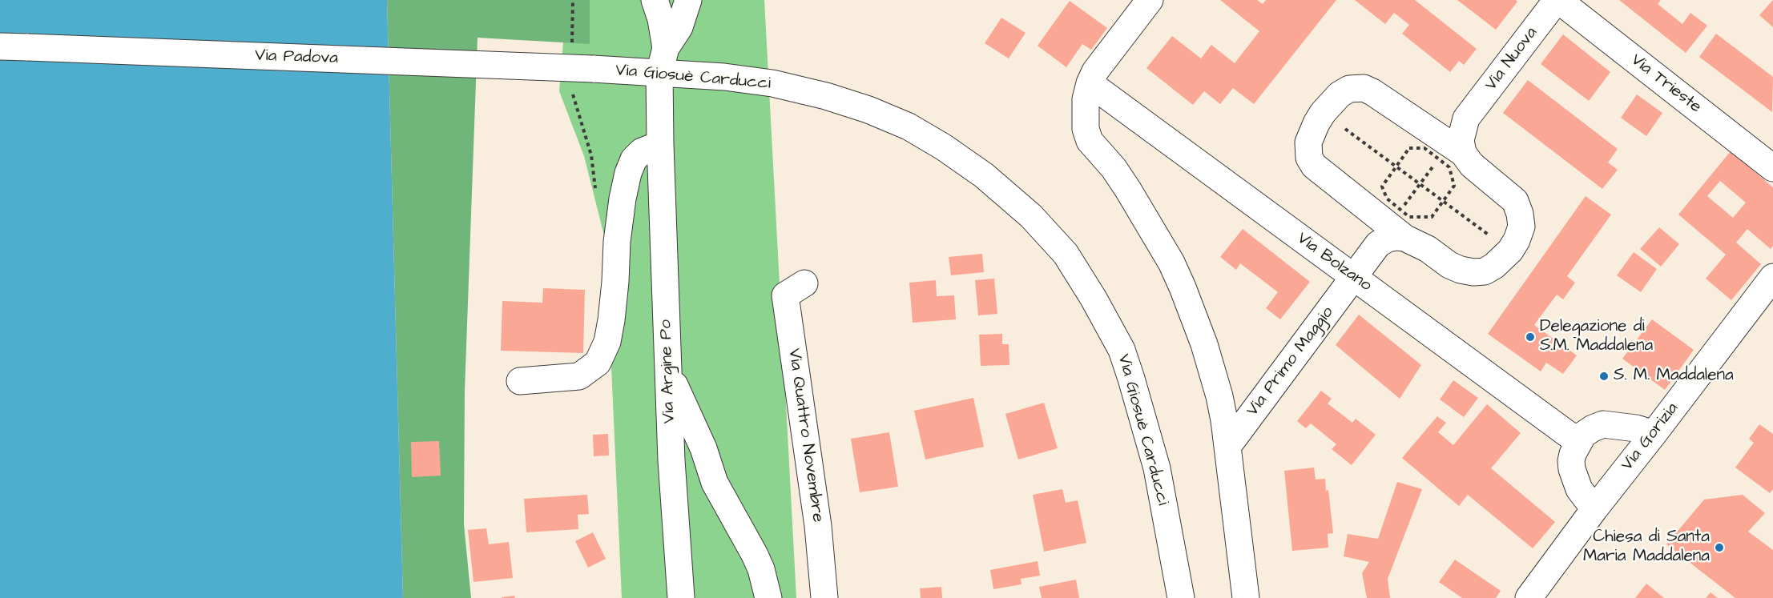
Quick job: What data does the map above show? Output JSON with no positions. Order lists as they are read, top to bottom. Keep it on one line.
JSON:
{"streets":{"street":["Via Padova","Via Nuova","Via Giosuè Carducci","Via Trieste","Via Bolzano","Via Primo Maggio","Via Argine Po","Via Quattro Novembre","Via Gorizia"]},"crossings":[["Via Padova","Via Giosuè Carducci"],["Via Nuova","Via Trieste"],["Via Giosuè Carducci","Via Argine Po"],["Via Bolzano","Via Primo Maggio"]],"places":["Delegazione di S.M. Maddalena","S. M. Maddalena","Chiesa di Santa Maria Maddalena"]}
